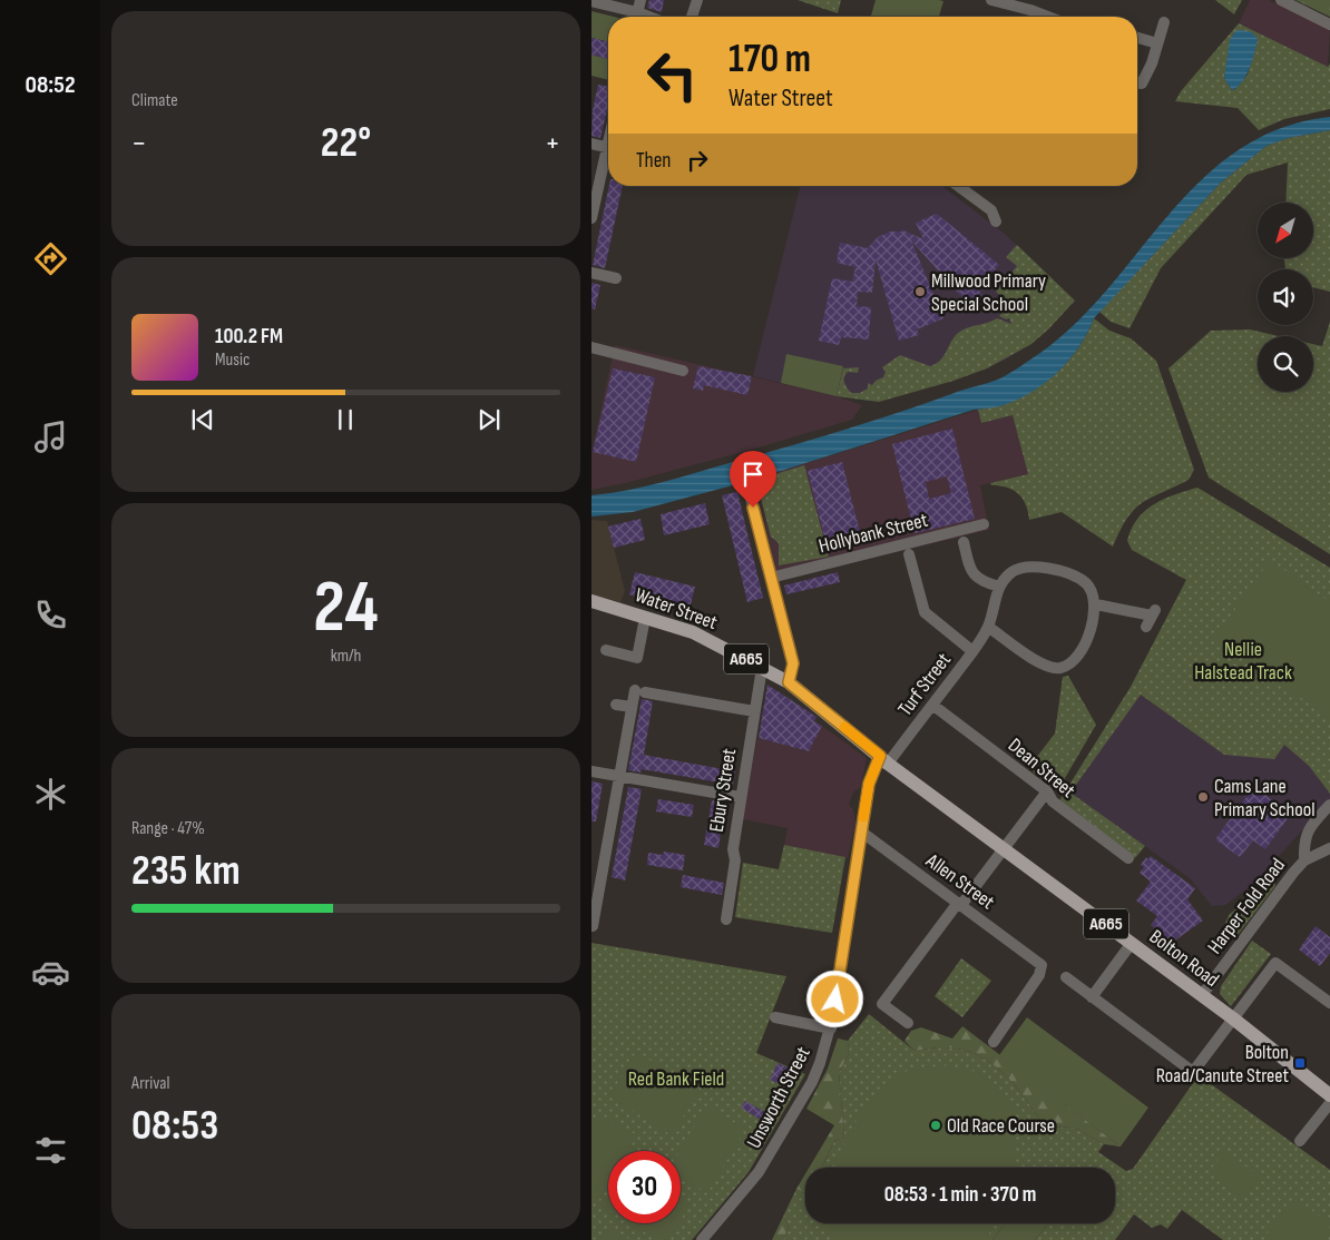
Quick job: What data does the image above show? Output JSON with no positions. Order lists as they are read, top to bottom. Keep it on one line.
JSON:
{"streets":{"main road":["Water Street","A665","Bolton Road"],"street":["Hollybank Street","Turf Street","Dean Street","Ebury Street","Allen Street","Harper Fold Road","Unsworth Street"]},"crossings":[["Water Street","Turf Street"],["Water Street","Ebury Street"],["Water Street","Bolton Road"],["Water Street","Unsworth Street"],["Turf Street","Dean Street"],["Turf Street","Bolton Road"],["Turf Street","Unsworth Street"],["Allen Street","Unsworth Street"],["Harper Fold Road","Bolton Road"],["Bolton Road","Unsworth Street"]],"parks":["Nellie Halstead Track","Red Bank Field"],"places":{"other":["Millwood Primary Special School","Cams Lane Primary School","Old Race Course"],"transit":["Bolton Road/Canute Street"]},"north":"bottom left","page":{"tabs":"08:52","tile":["Climate",["24","km/h"],["Range · 47%","235 km"],["Arrival","08:53"]],"turn":["170 m","Water Street"],"heat":["−","22°","+"],"then":"Then","song":["100.2 FM","Music"],"limit":"30","trip":"08:53 · 1 min · 370 m"}}
